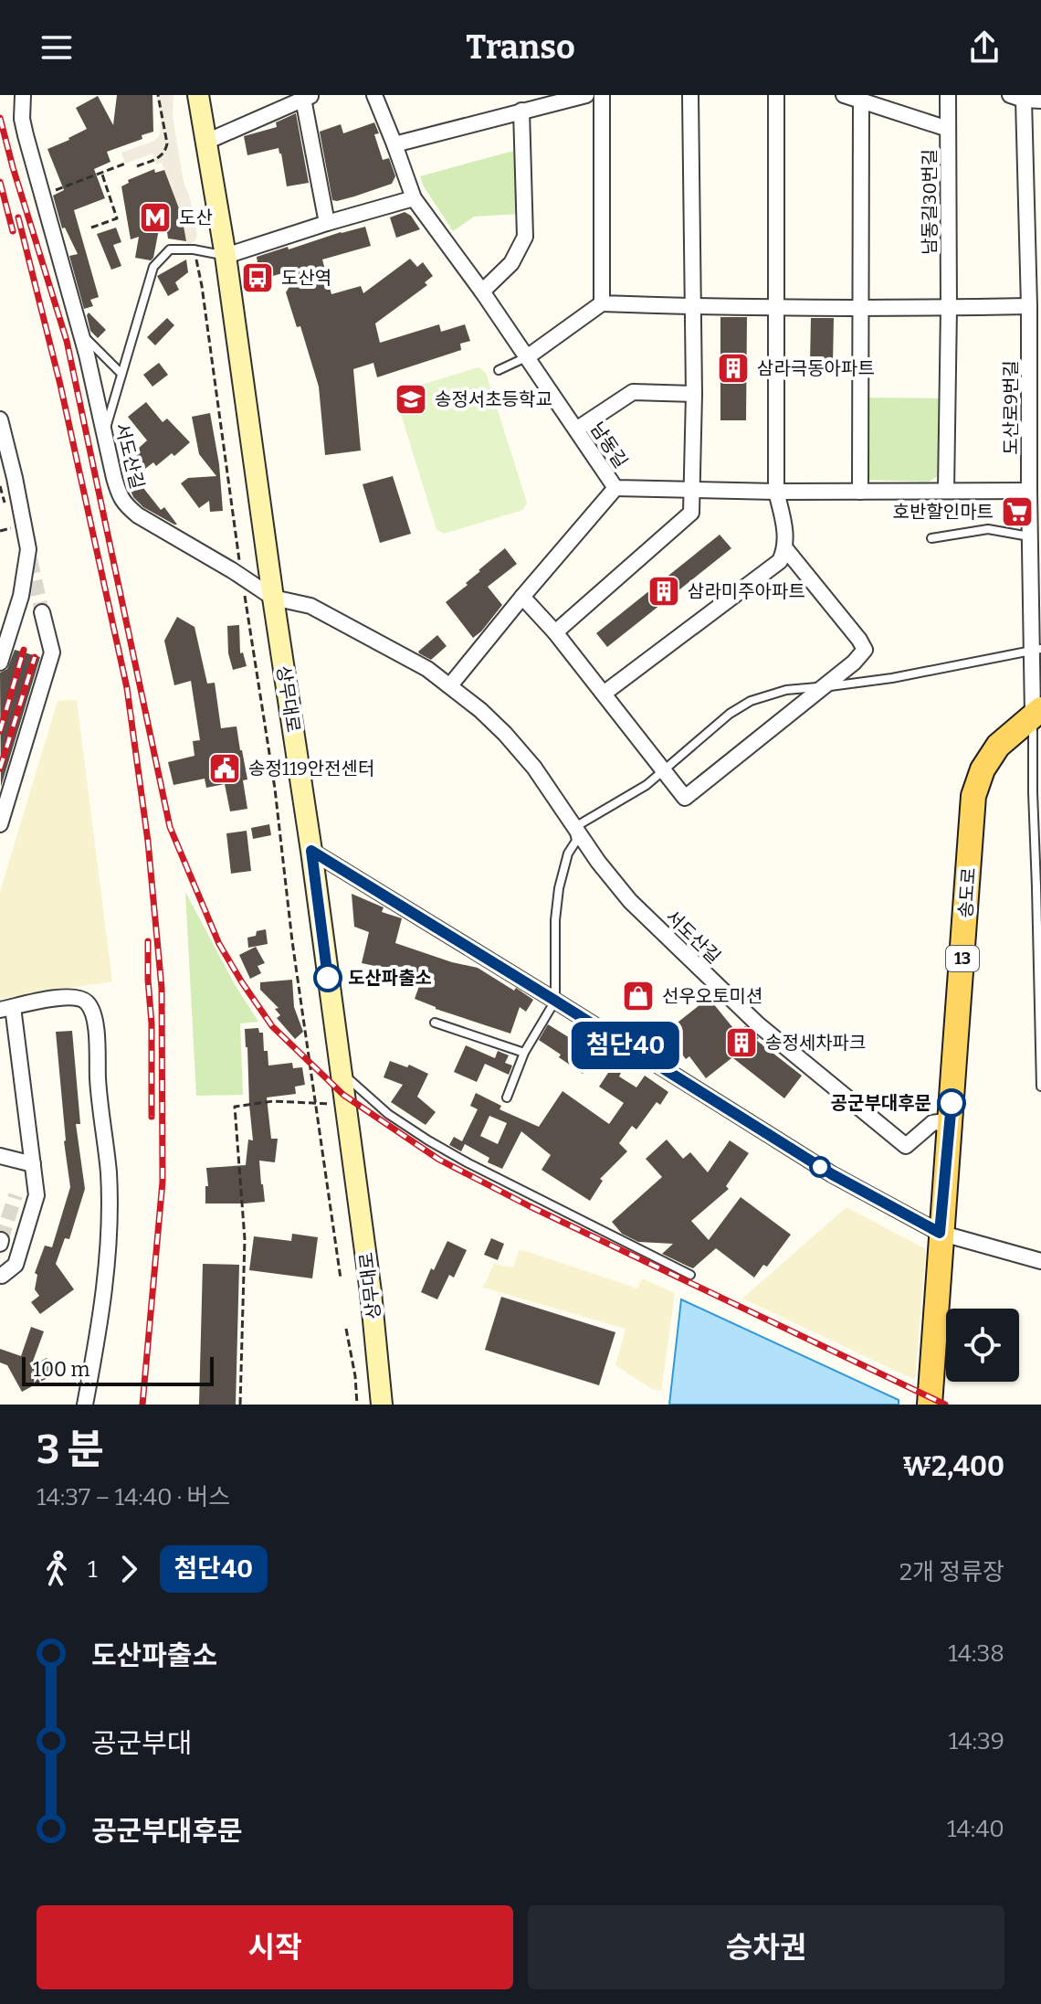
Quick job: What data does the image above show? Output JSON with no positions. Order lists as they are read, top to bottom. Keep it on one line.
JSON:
{"streets":{"main road":["상무대로","송도로","13"],"street":["남동길30번길","도산로9번길","남동길","서도산길"]},"crossings":[["남동길30번길","남동길"],["도산로9번길","남동길"],["도산로9번길","송도로"],["서도산길","상무대로"],["서도산길","송도로"]],"places":{"metro station":["도산"],"bus stop":["도산역"],"building":["삼라극동아파트","삼라미주아파트","송정세차파크"],"school or university":["송정서초등학교"],"supermarket":["호반할인마트"],"public building":["송정119안전센터"],"other":["도산파출소","공군부대후문"],"shop":["선우오토미션"]},"lines":["bus line 첨단40"],"scale_bar":"100 m","page":{"header":"Transo","on_map":"첨단40","scale":"100 m","heading":["3 분","14:37 – 14:40 · 버스","₩2,400"],"legs":["1","첨단40","2개 정류장"],"list":[{"name":"도산파출소","value":"14:38"},{"name":"공군부대","value":"14:39"},{"name":"공군부대후문","value":"14:40"}],"buttons":["시작","승차권"]}}
